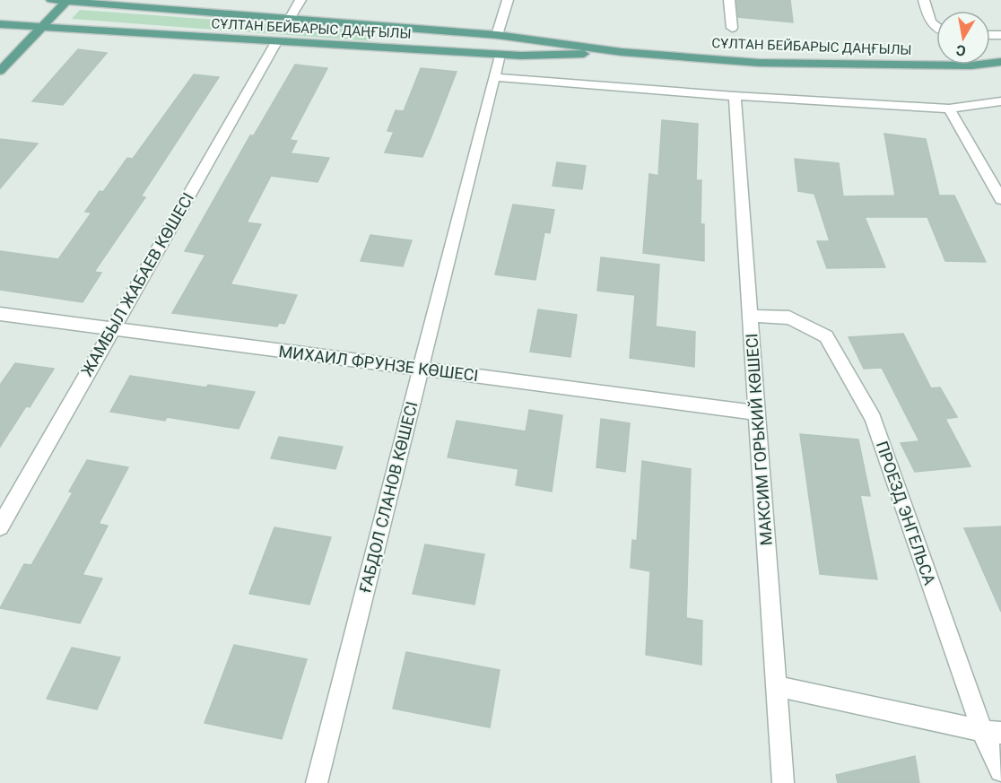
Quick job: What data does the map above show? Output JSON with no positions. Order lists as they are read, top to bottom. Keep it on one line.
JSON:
{"streets":{"main road":["СҰЛТАН БЕЙБАРЫС ДАҢҒЫЛЫ"],"street":["ЖАМБЫЛ ЖАБАЕВ КӨШЕСІ","МИХАИЛ ФРУНЗЕ КӨШЕСІ","МАКСИМ ГОРЬКИЙ КӨШЕСІ","ҒАБДОЛ СЛАНОВ КӨШЕСІ","ПРОЕЗД ЭНГЕЛЬСА"]},"crossings":[["СҰЛТАН БЕЙБАРЫС ДАҢҒЫЛЫ","ЖАМБЫЛ ЖАБАЕВ КӨШЕСІ"],["СҰЛТАН БЕЙБАРЫС ДАҢҒЫЛЫ","ҒАБДОЛ СЛАНОВ КӨШЕСІ"],["ЖАМБЫЛ ЖАБАЕВ КӨШЕСІ","МИХАИЛ ФРУНЗЕ КӨШЕСІ"],["МИХАИЛ ФРУНЗЕ КӨШЕСІ","МАКСИМ ГОРЬКИЙ КӨШЕСІ"],["МИХАИЛ ФРУНЗЕ КӨШЕСІ","ҒАБДОЛ СЛАНОВ КӨШЕСІ"],["МАКСИМ ГОРЬКИЙ КӨШЕСІ","ПРОЕЗД ЭНГЕЛЬСА"]],"north":"bottom"}
